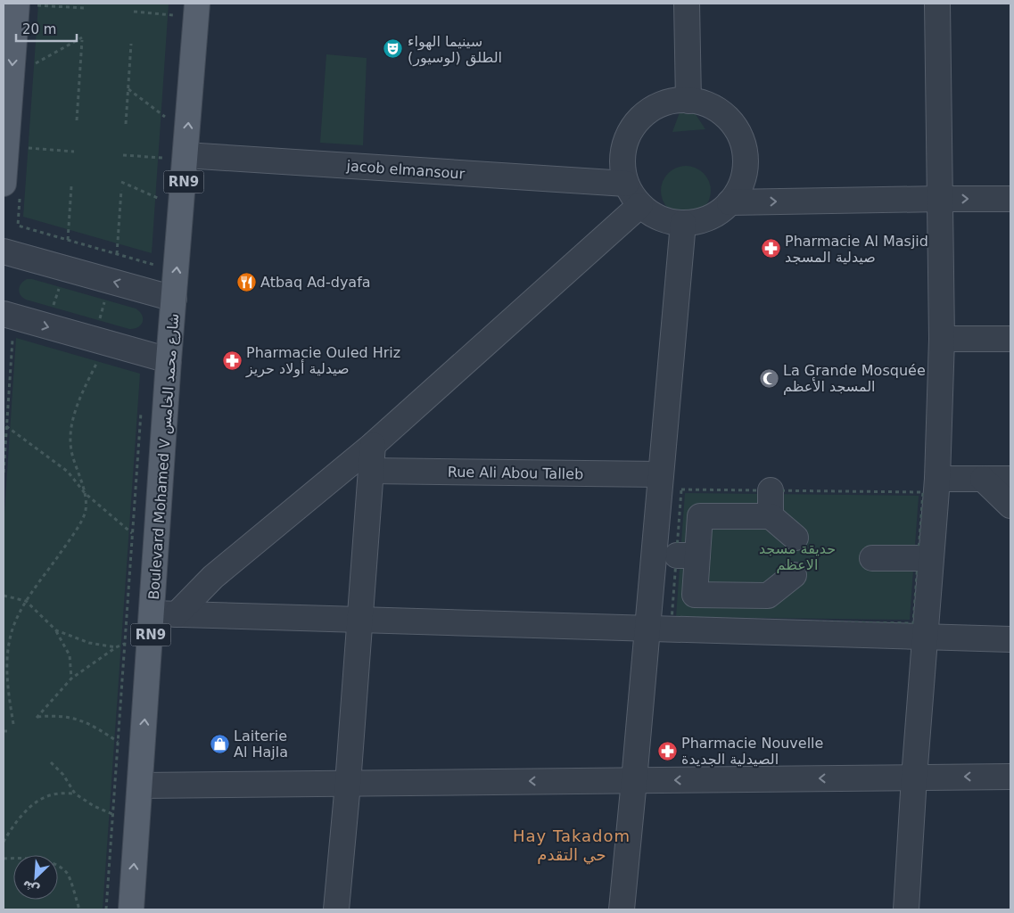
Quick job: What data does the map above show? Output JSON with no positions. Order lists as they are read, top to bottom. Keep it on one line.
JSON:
{"streets":{"main road":["RN9","Boulevard Mohamed V شارع محمد الخامس"],"street":["jacob elmansour","Rue Ali Abou Talleb"]},"crossings":[["jacob elmansour","Boulevard Mohamed V شارع محمد الخامس"]],"one_way":["Boulevard Mohamed V شارع محمد الخامس"],"districts":["Hay Takadom حي التقدم"],"parks":["حديقة مسجد الاعظم"],"places":{"theatre":["سينيما الهواء الطلق (لوسيور)"],"pharmacy":["Pharmacie Al Masjid صيدلية المسجد","Pharmacie Ouled Hriz صيدلية أولاد حريز","Pharmacie Nouvelle الصيدلية الجديدة"],"restaurant":["Atbaq Ad-dyafa"],"mosque":["La Grande Mosquée المسجد الأعظم"],"shop":["Laiterie Al Hajla"]},"scale_bar":"20 m","north":"bottom left"}
